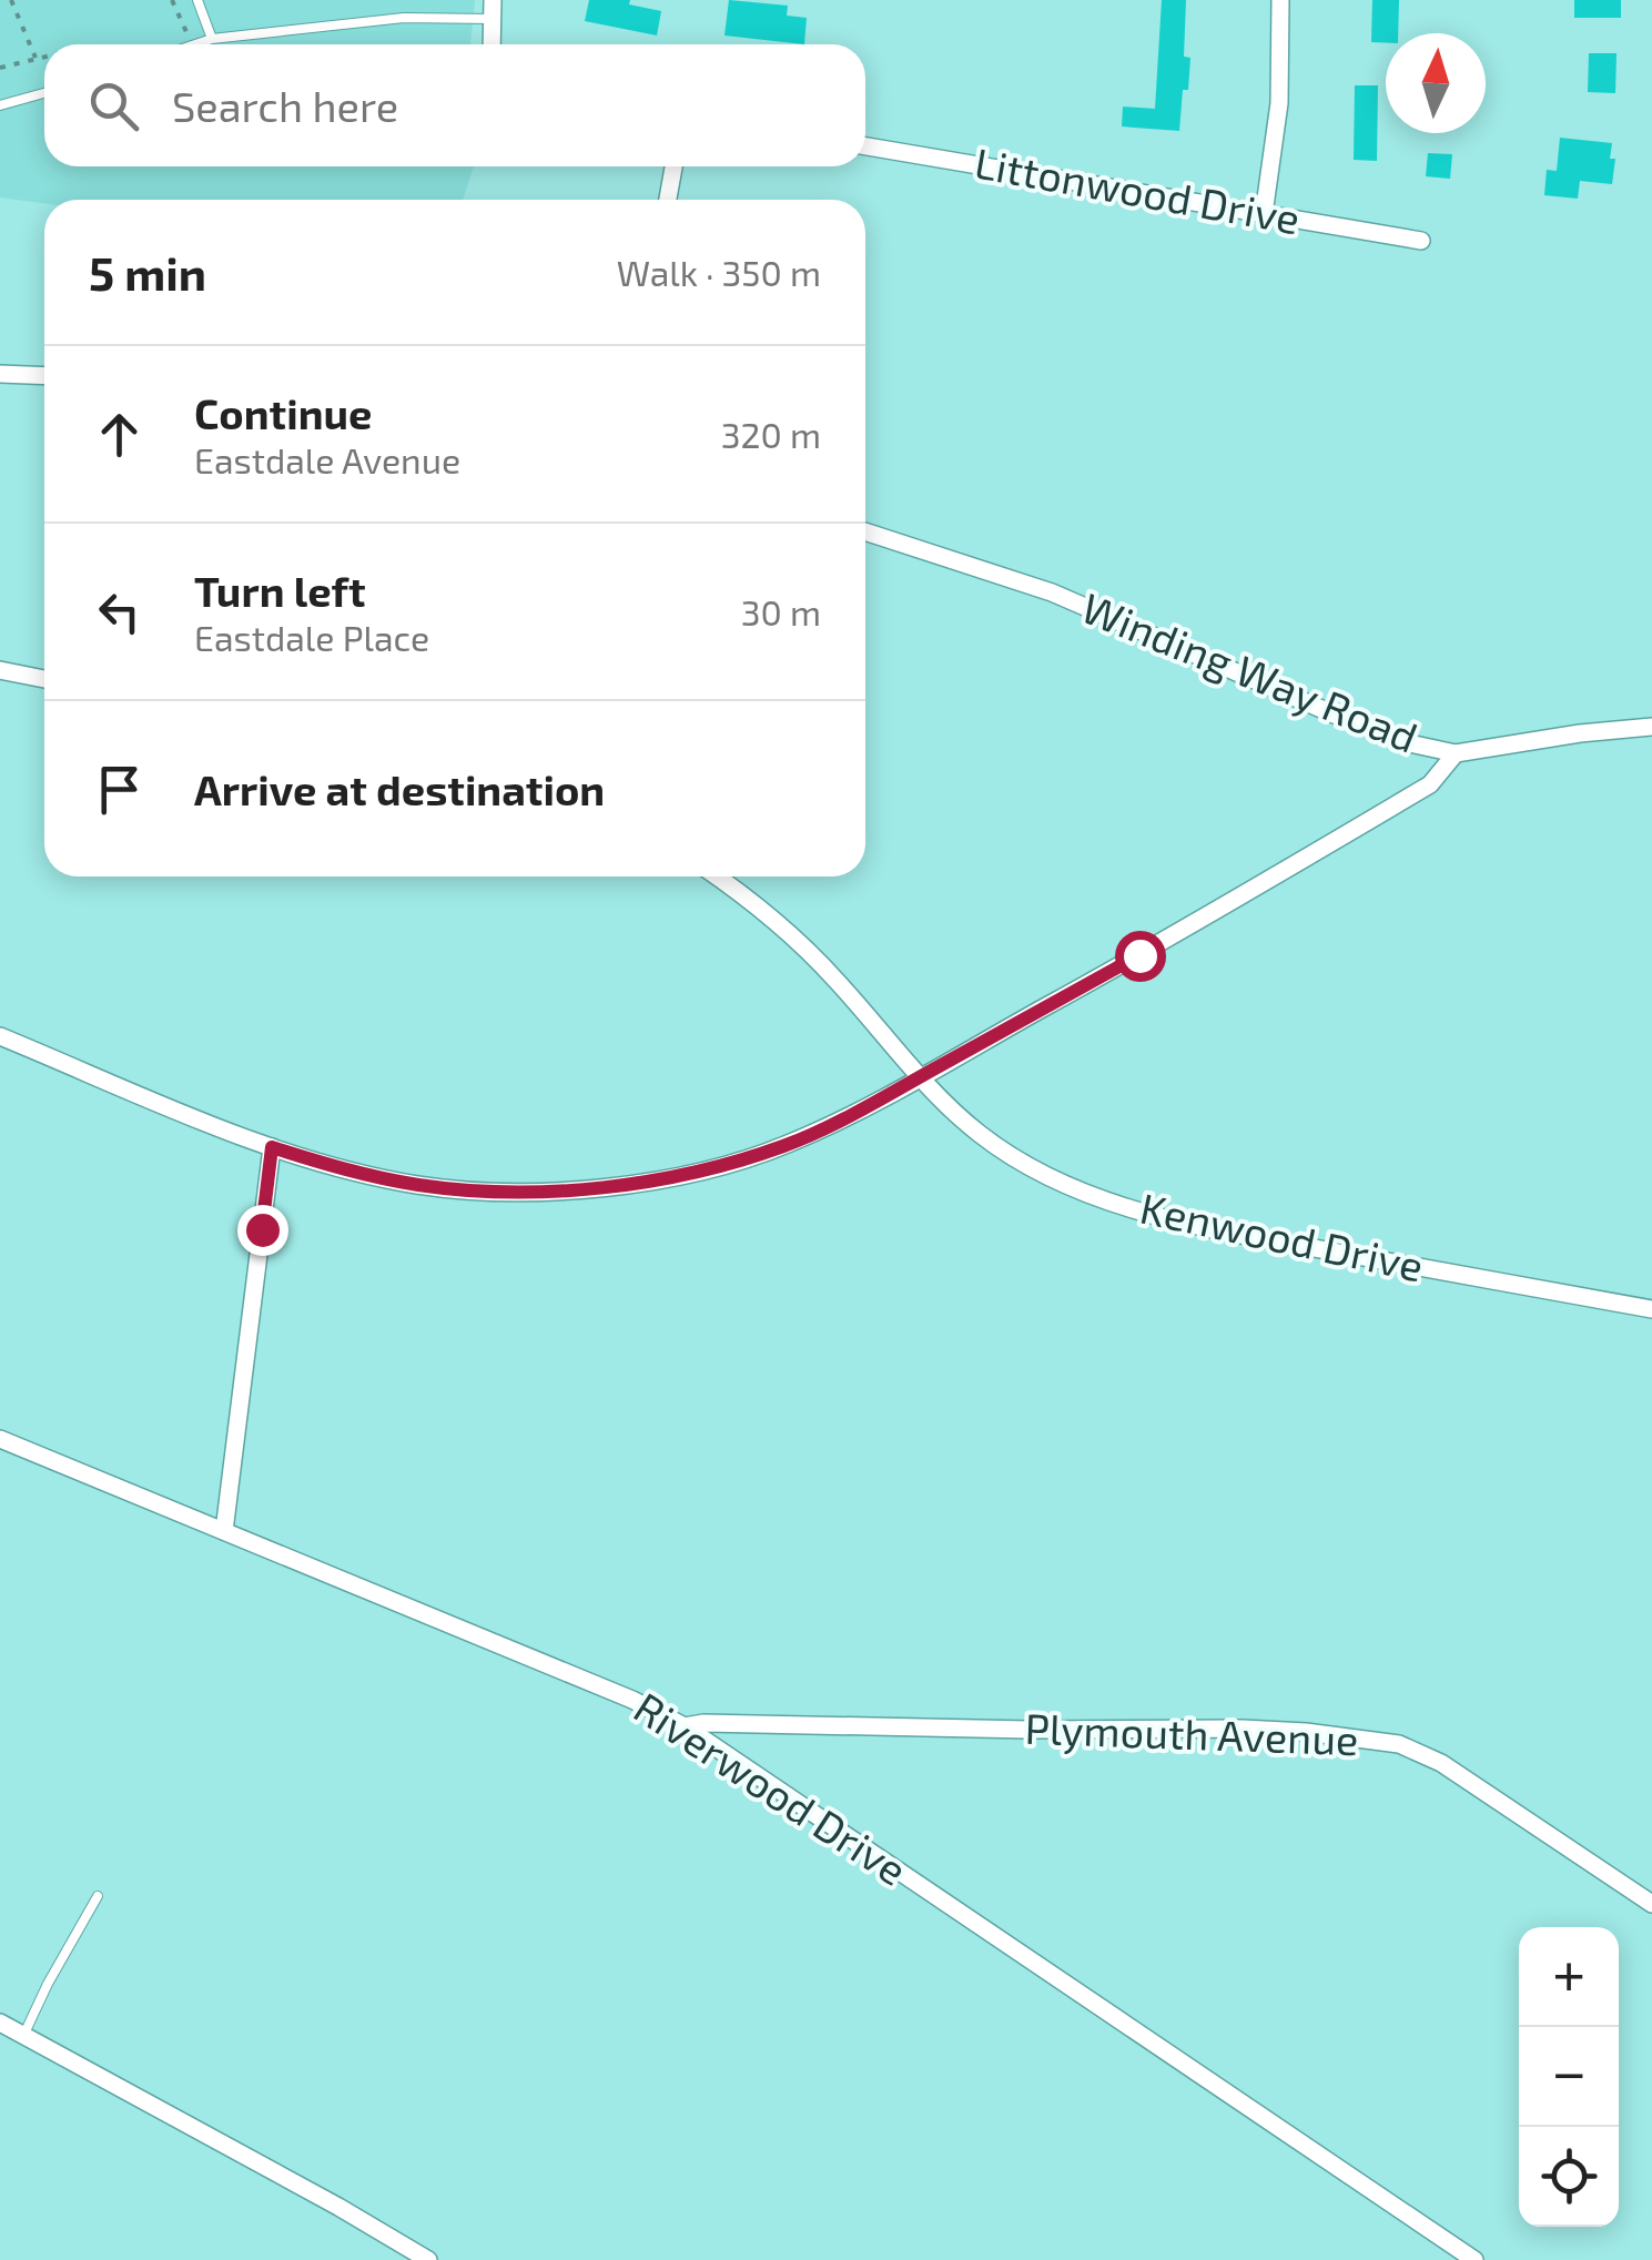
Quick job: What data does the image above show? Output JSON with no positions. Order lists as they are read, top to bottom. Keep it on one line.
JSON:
{"streets":{"street":["Littonwood Drive","Winding Way Road","Kenwood Drive","Plymouth Avenue","Riverwood Drive"]},"crossings":[["Plymouth Avenue","Riverwood Drive"]],"north":"top","page":{"search":"Search here","heading":["5 min","Walk · 350 m"],"list":[["Continue","Eastdale Avenue","320 m"],["Turn left","Eastdale Place","30 m"],"Arrive at destination"],"map_buttons":["+","−"]}}
